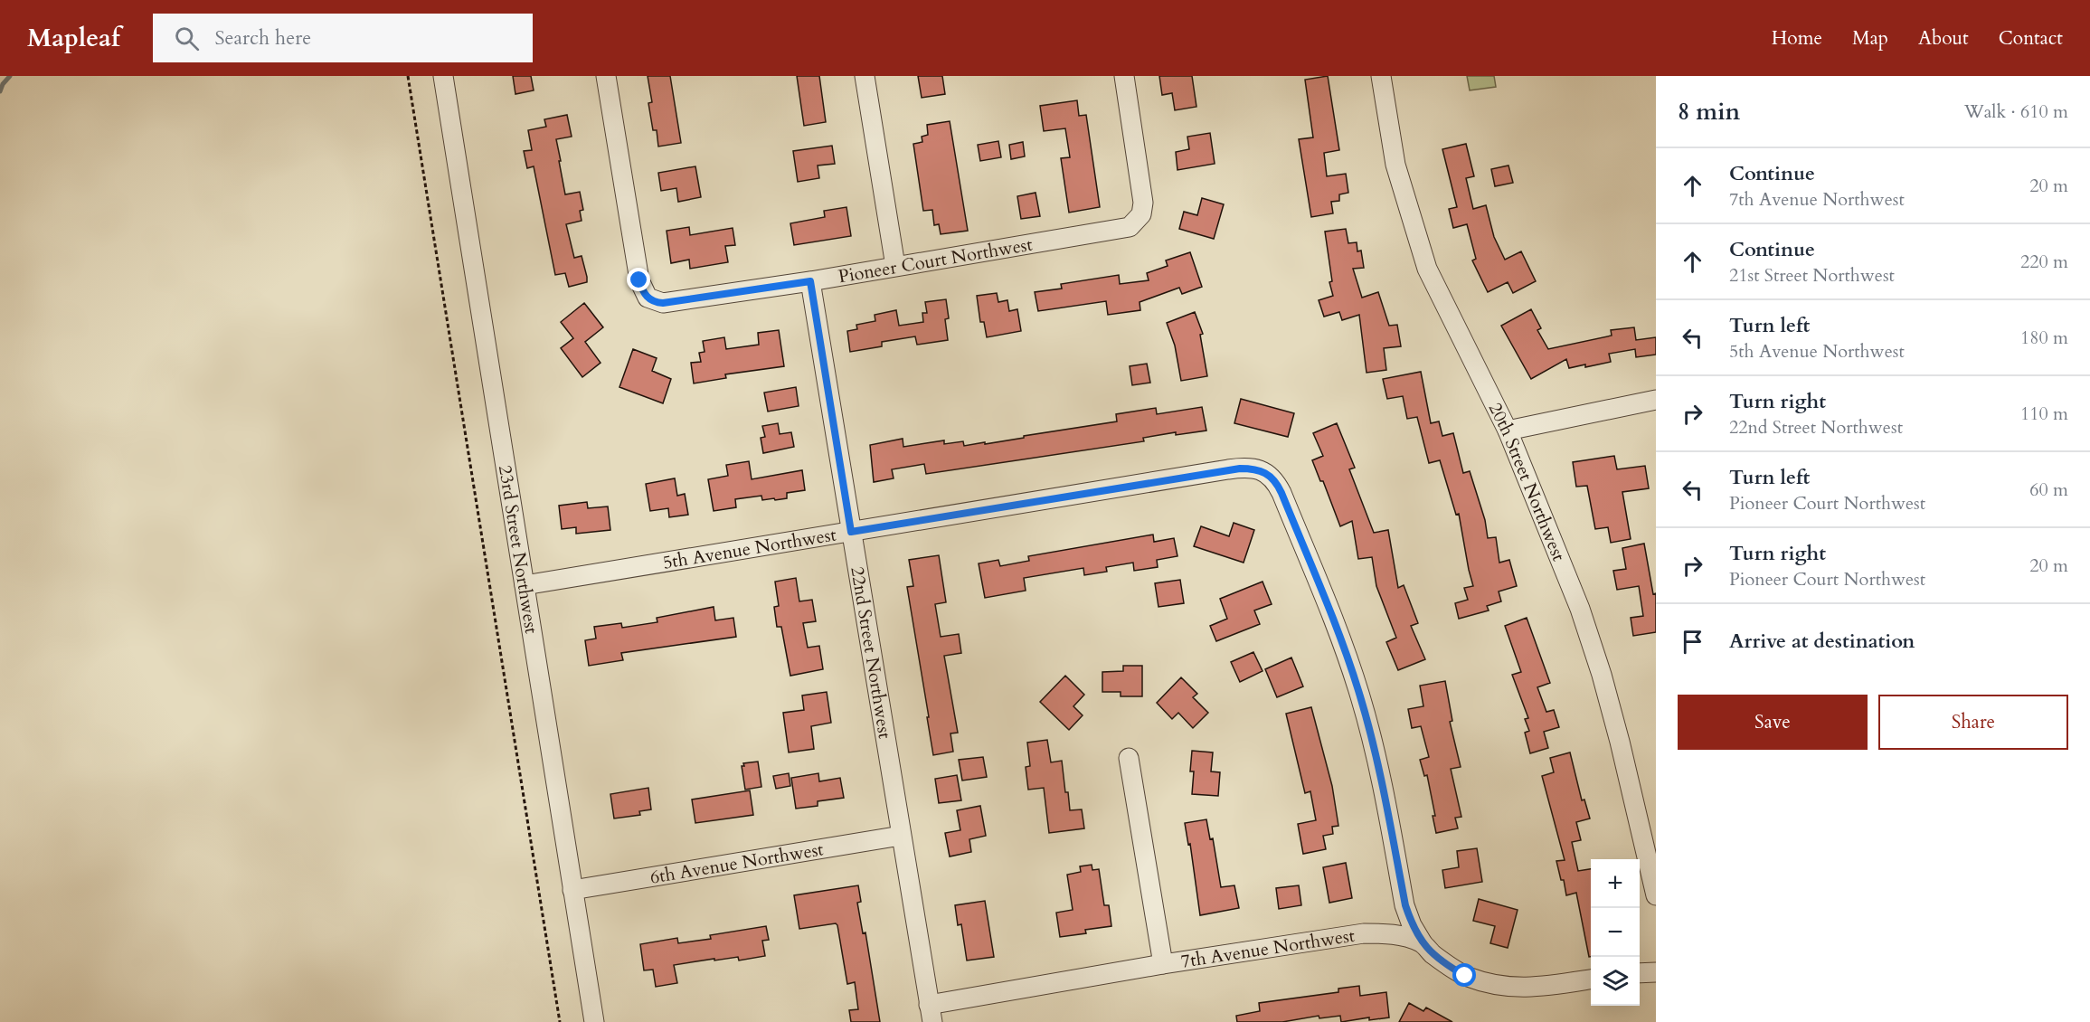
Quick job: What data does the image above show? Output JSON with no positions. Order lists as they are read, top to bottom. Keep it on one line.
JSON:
{"streets":{"street":["Pioneer Court Northwest","20th Street Northwest","5th Avenue Northwest","23rd Street Northwest","22nd Street Northwest","6th Avenue Northwest","7th Avenue Northwest"]},"crossings":[["Pioneer Court Northwest","22nd Street Northwest"],["5th Avenue Northwest","23rd Street Northwest"],["5th Avenue Northwest","22nd Street Northwest"],["5th Avenue Northwest","7th Avenue Northwest"],["23rd Street Northwest","6th Avenue Northwest"],["22nd Street Northwest","6th Avenue Northwest"],["22nd Street Northwest","7th Avenue Northwest"]],"page":{"header":"Mapleaf","search":"Search here","nav":["Home","Map","About","Contact"],"heading":["8 min","Walk · 610 m"],"list":[["Continue","7th Avenue Northwest","20 m"],["Continue","21st Street Northwest","220 m"],["Turn left","5th Avenue Northwest","180 m"],["Turn right","22nd Street Northwest","110 m"],["Turn left","Pioneer Court Northwest","60 m"],["Turn right","Pioneer Court Northwest","20 m"],"Arrive at destination"],"buttons":["Save","Share"],"map_buttons":["+","−"]}}
